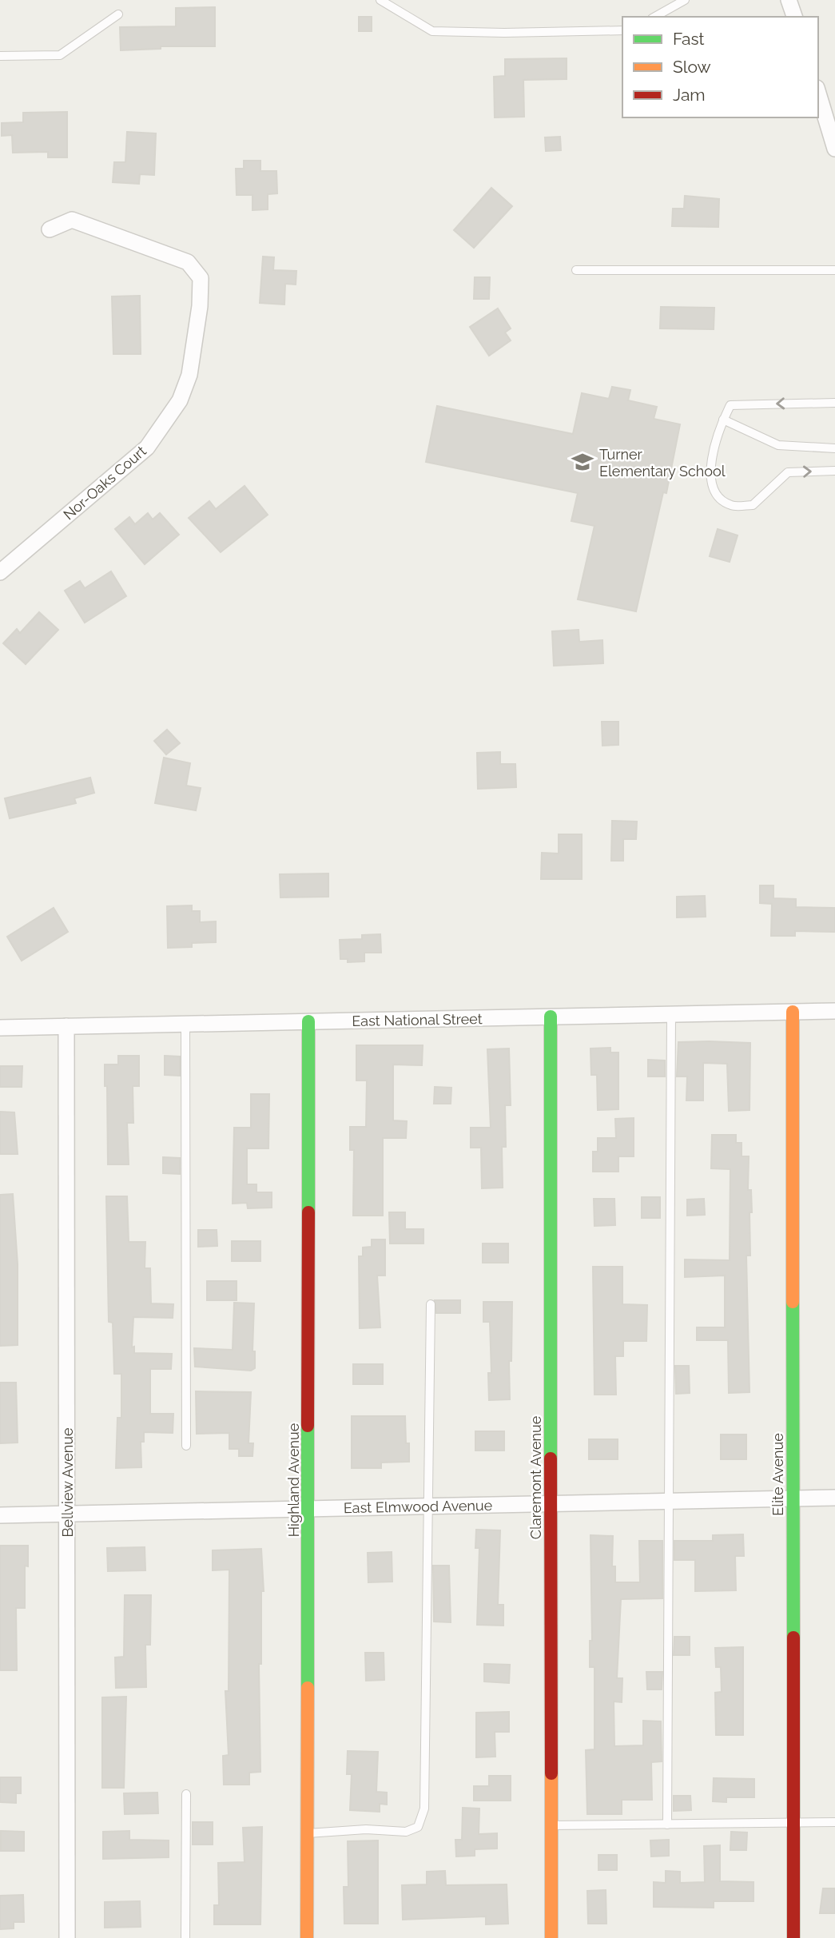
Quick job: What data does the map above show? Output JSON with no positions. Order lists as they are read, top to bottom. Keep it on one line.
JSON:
{"streets":{"street":["Nor-Oaks Court","East National Street","Elite Avenue","Claremont Avenue","Highland Avenue","Bellview Avenue","East Elmwood Avenue"]},"crossings":[["East National Street","Elite Avenue"],["East National Street","Claremont Avenue"],["East National Street","Highland Avenue"],["East National Street","Bellview Avenue"],["Elite Avenue","East Elmwood Avenue"],["Claremont Avenue","East Elmwood Avenue"],["Highland Avenue","East Elmwood Avenue"],["Bellview Avenue","East Elmwood Avenue"]],"places":{"school or university":["Turner Elementary School"]},"legend":["Fast","Slow","Jam"]}
